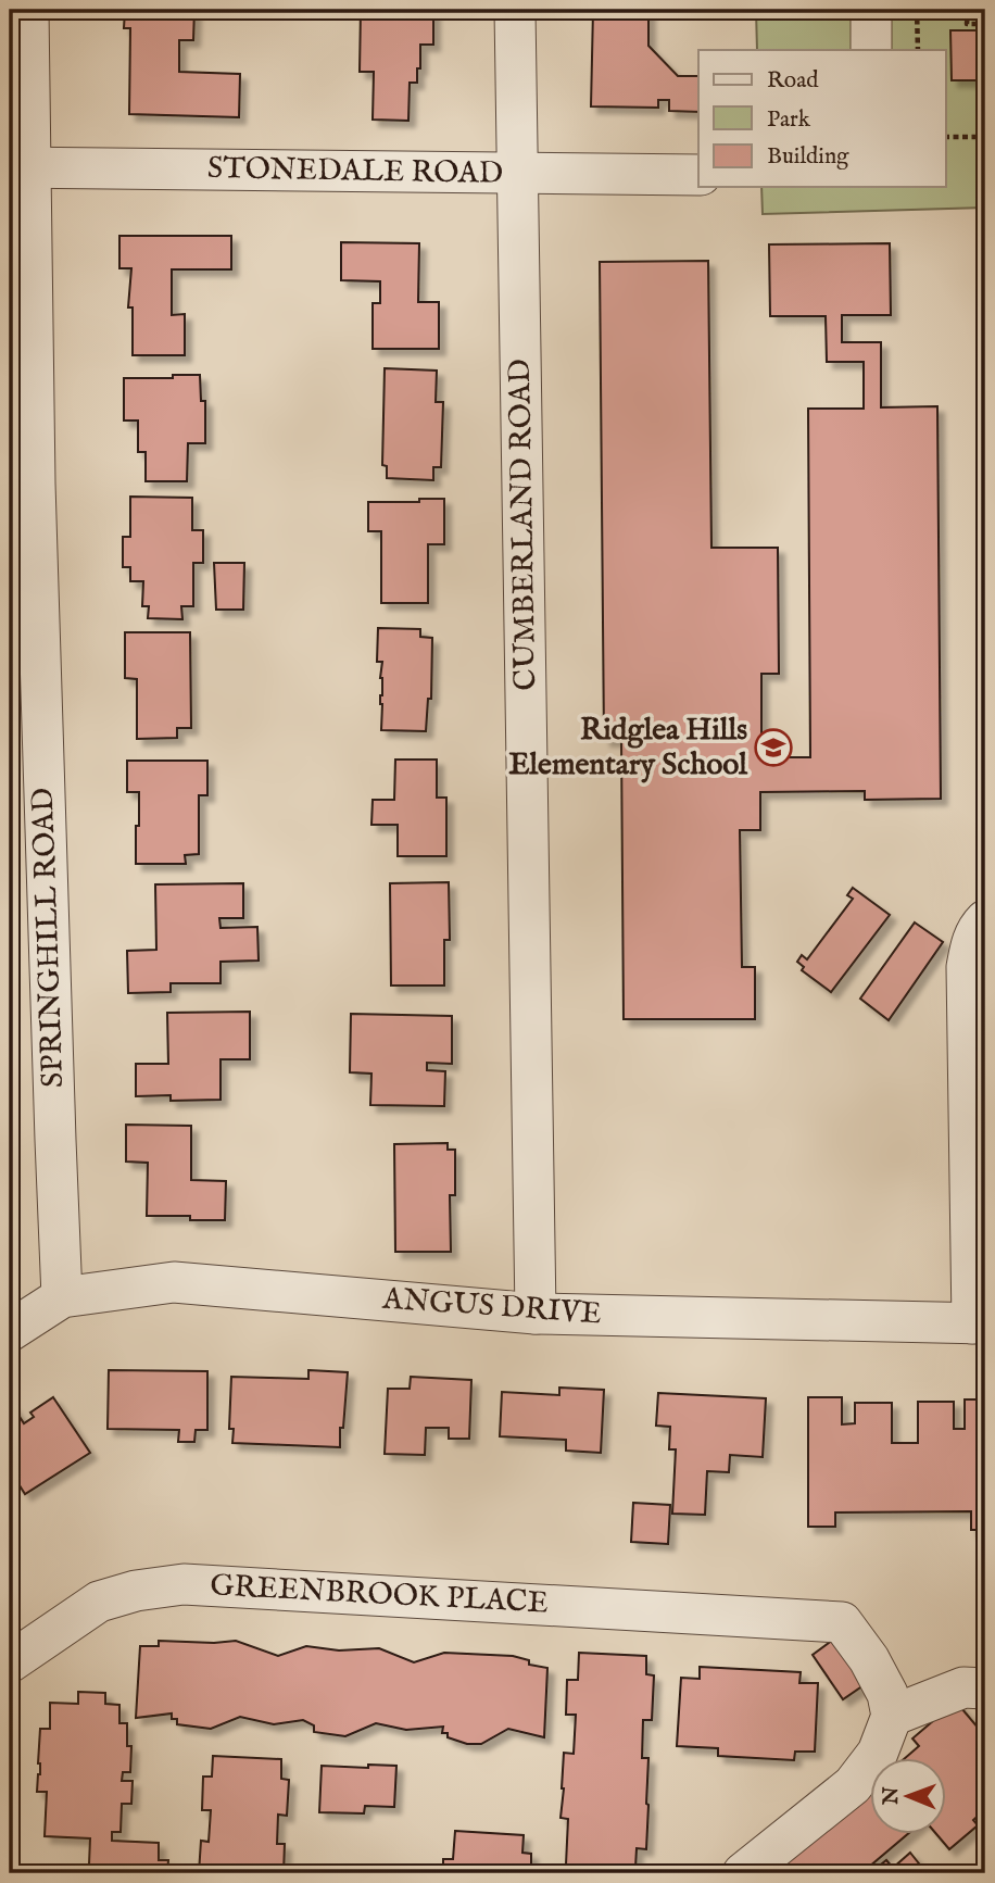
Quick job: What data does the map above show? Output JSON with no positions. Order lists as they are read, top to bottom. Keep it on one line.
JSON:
{"streets":{"street":["STONEDALE ROAD","CUMBERLAND ROAD","SPRINGHILL ROAD","ANGUS DRIVE","GREENBROOK PLACE"]},"crossings":[["STONEDALE ROAD","CUMBERLAND ROAD"],["STONEDALE ROAD","SPRINGHILL ROAD"],["CUMBERLAND ROAD","ANGUS DRIVE"],["SPRINGHILL ROAD","ANGUS DRIVE"]],"places":{"school or university":["Ridglea Hills Elementary School"]},"legend":["Road","Park","Building"],"north":"left"}
